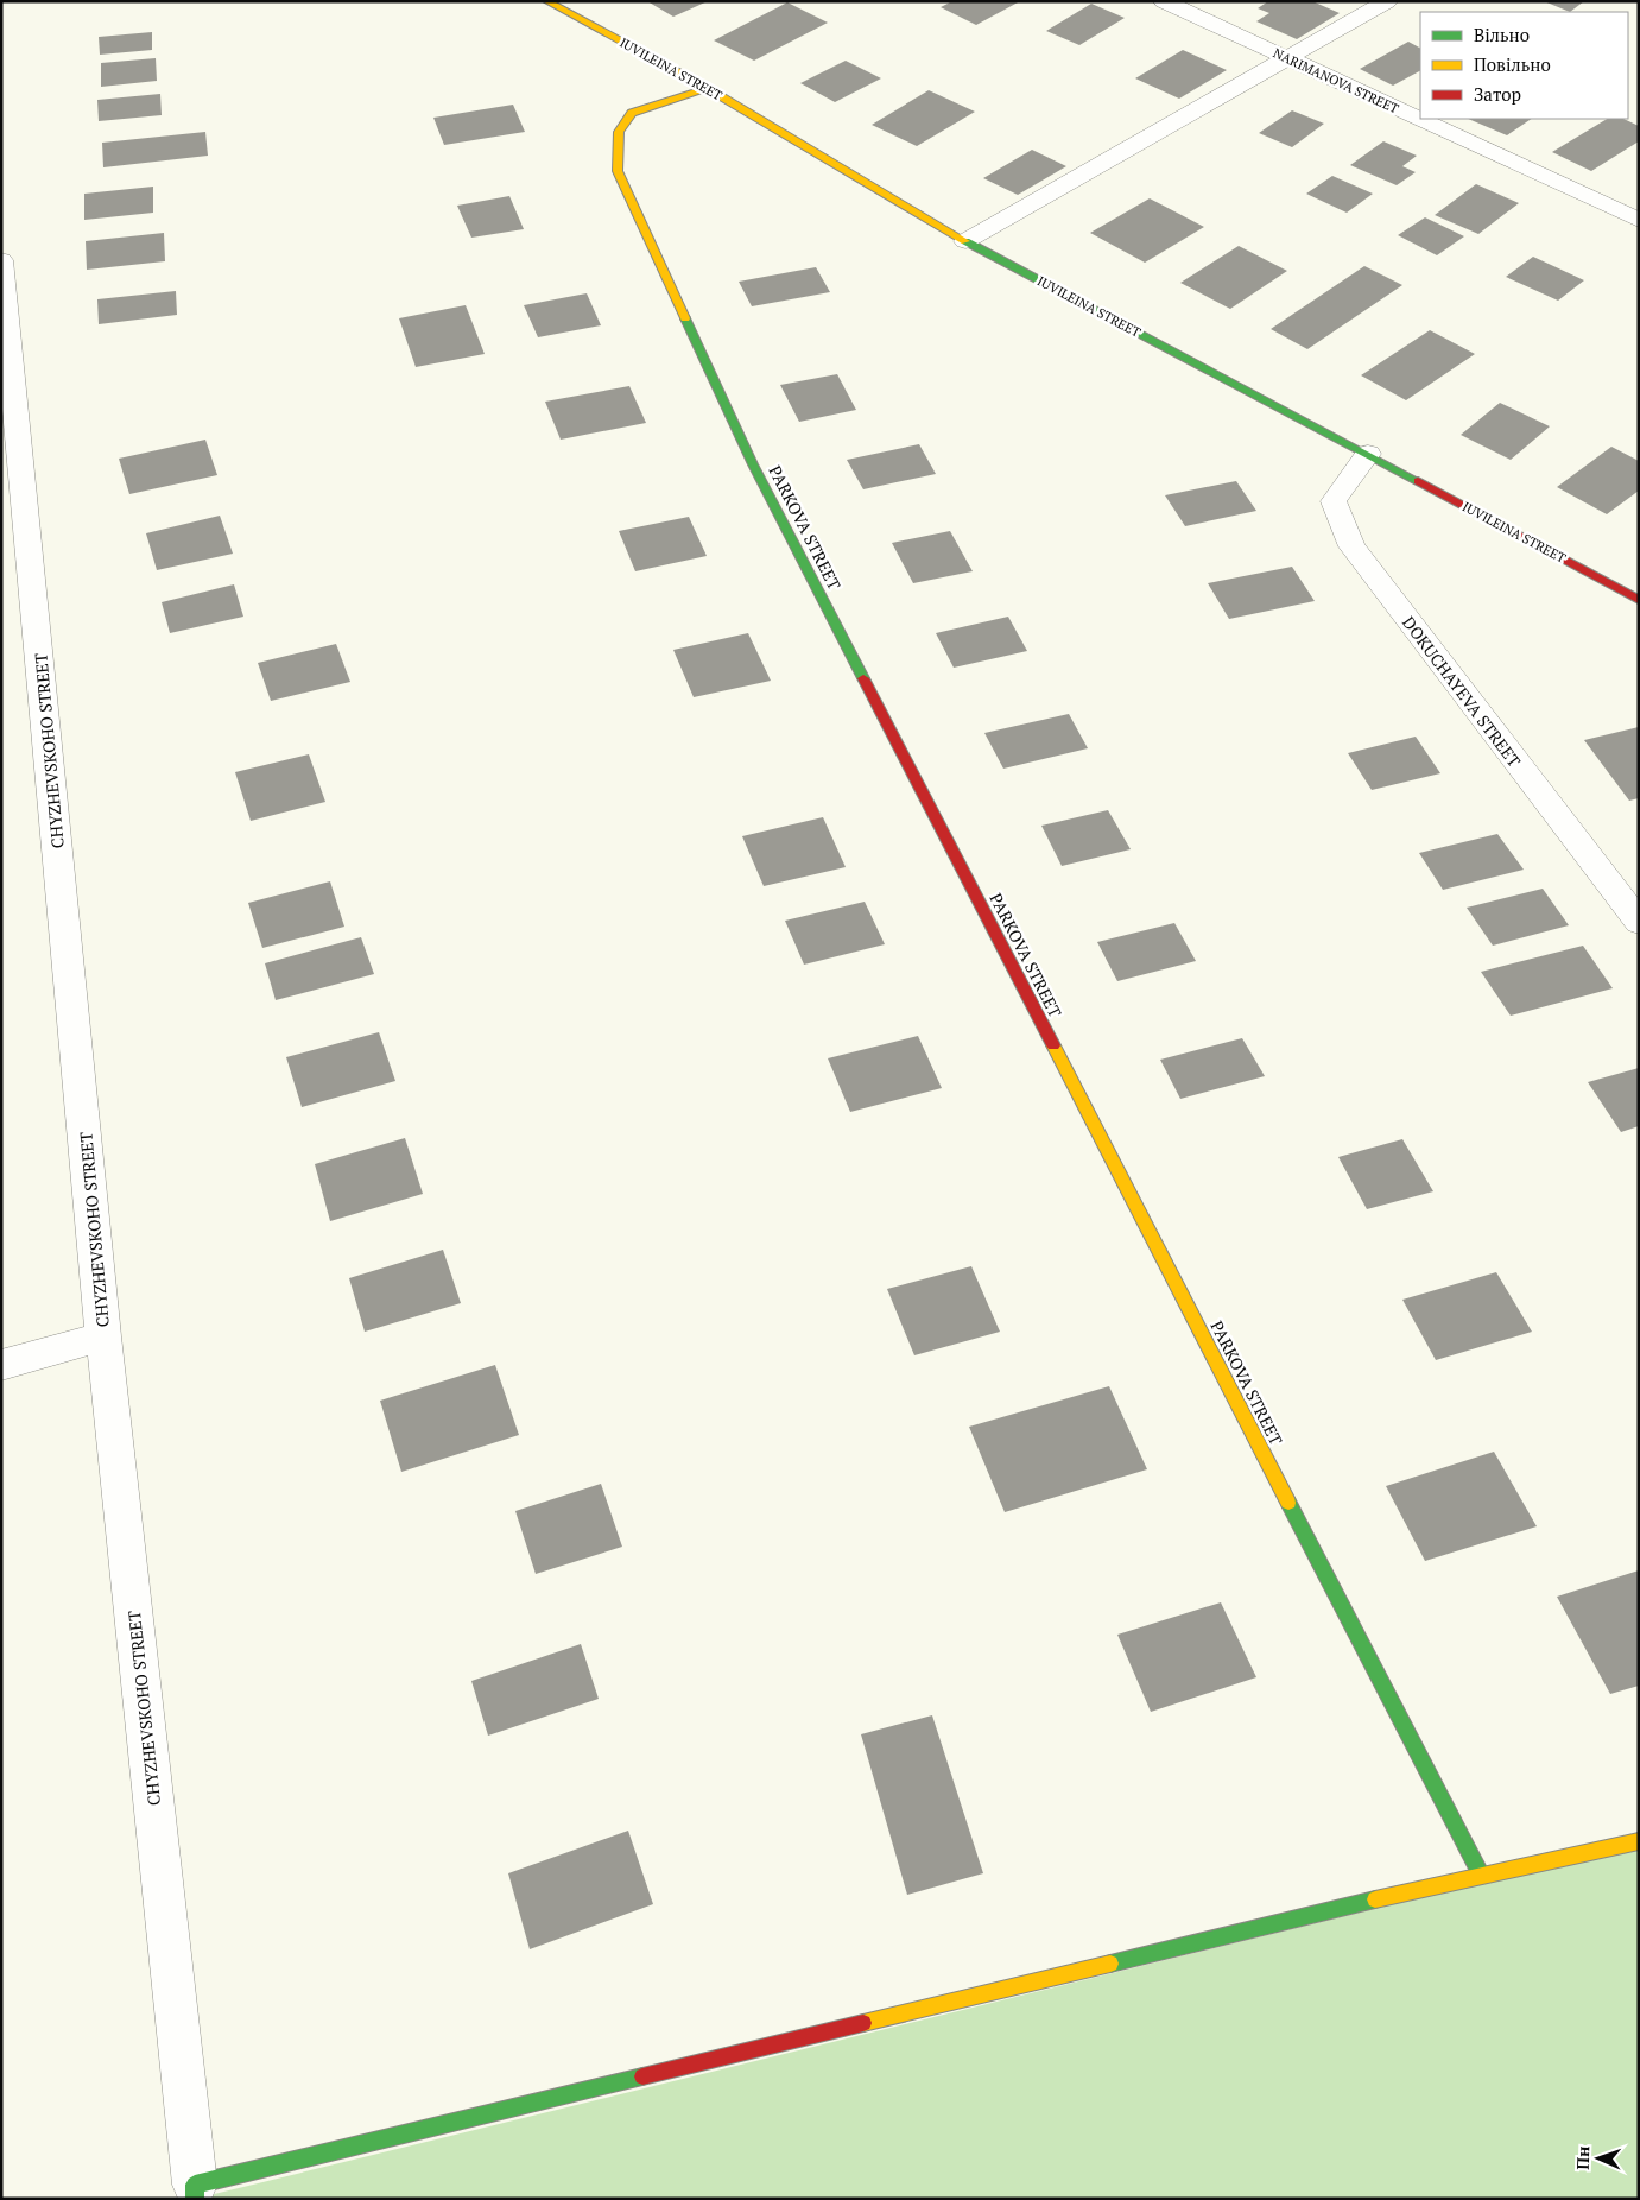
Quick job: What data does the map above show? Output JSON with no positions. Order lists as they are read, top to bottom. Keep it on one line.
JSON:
{"streets":{"street":["IUVILEINA STREET","NARIMANOVA STREET","PARKOVA STREET","DOKUCHAYEVA STREET","CHYZHEVSKOHO STREET"]},"crossings":[["IUVILEINA STREET","PARKOVA STREET"],["IUVILEINA STREET","DOKUCHAYEVA STREET"]],"legend":["Вільно","Повільно","Затор"],"north":"left"}
